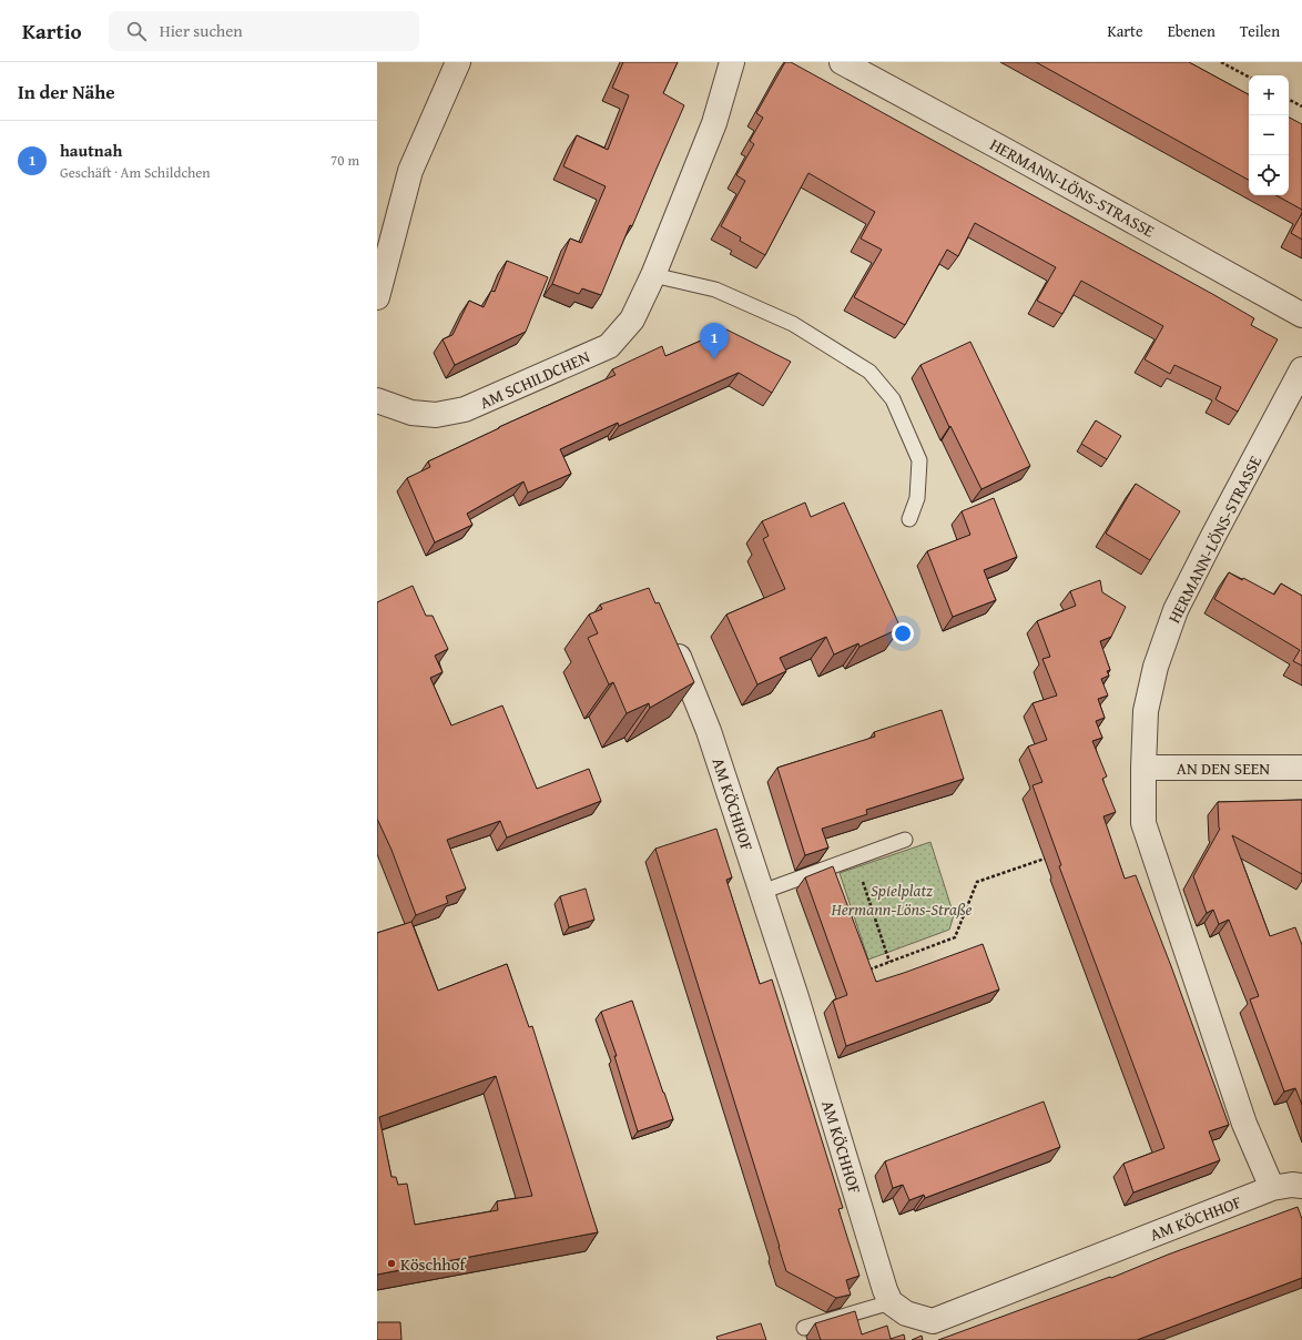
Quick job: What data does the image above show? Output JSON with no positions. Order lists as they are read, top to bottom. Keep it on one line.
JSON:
{"streets":{"street":["HERMANN-LÖNS-STRASSE","AM SCHILDCHEN","AN DEN SEEN","AM KÖCHHOF"]},"crossings":[["HERMANN-LÖNS-STRASSE","AN DEN SEEN"],["HERMANN-LÖNS-STRASSE","AM KÖCHHOF"]],"parks":["Spielplatz Hermann-Löns-Straße"],"places":["Köschhof"],"page":{"header":"Kartio","search":"Hier suchen","nav":["Karte","Ebenen","Teilen"],"heading":"In der Nähe","map_buttons":["+","−"],"list":[{"mark":"1","name":"hautnah","note":"Geschäft · Am Schildchen","value":"70 m"}],"pins":"1"}}
